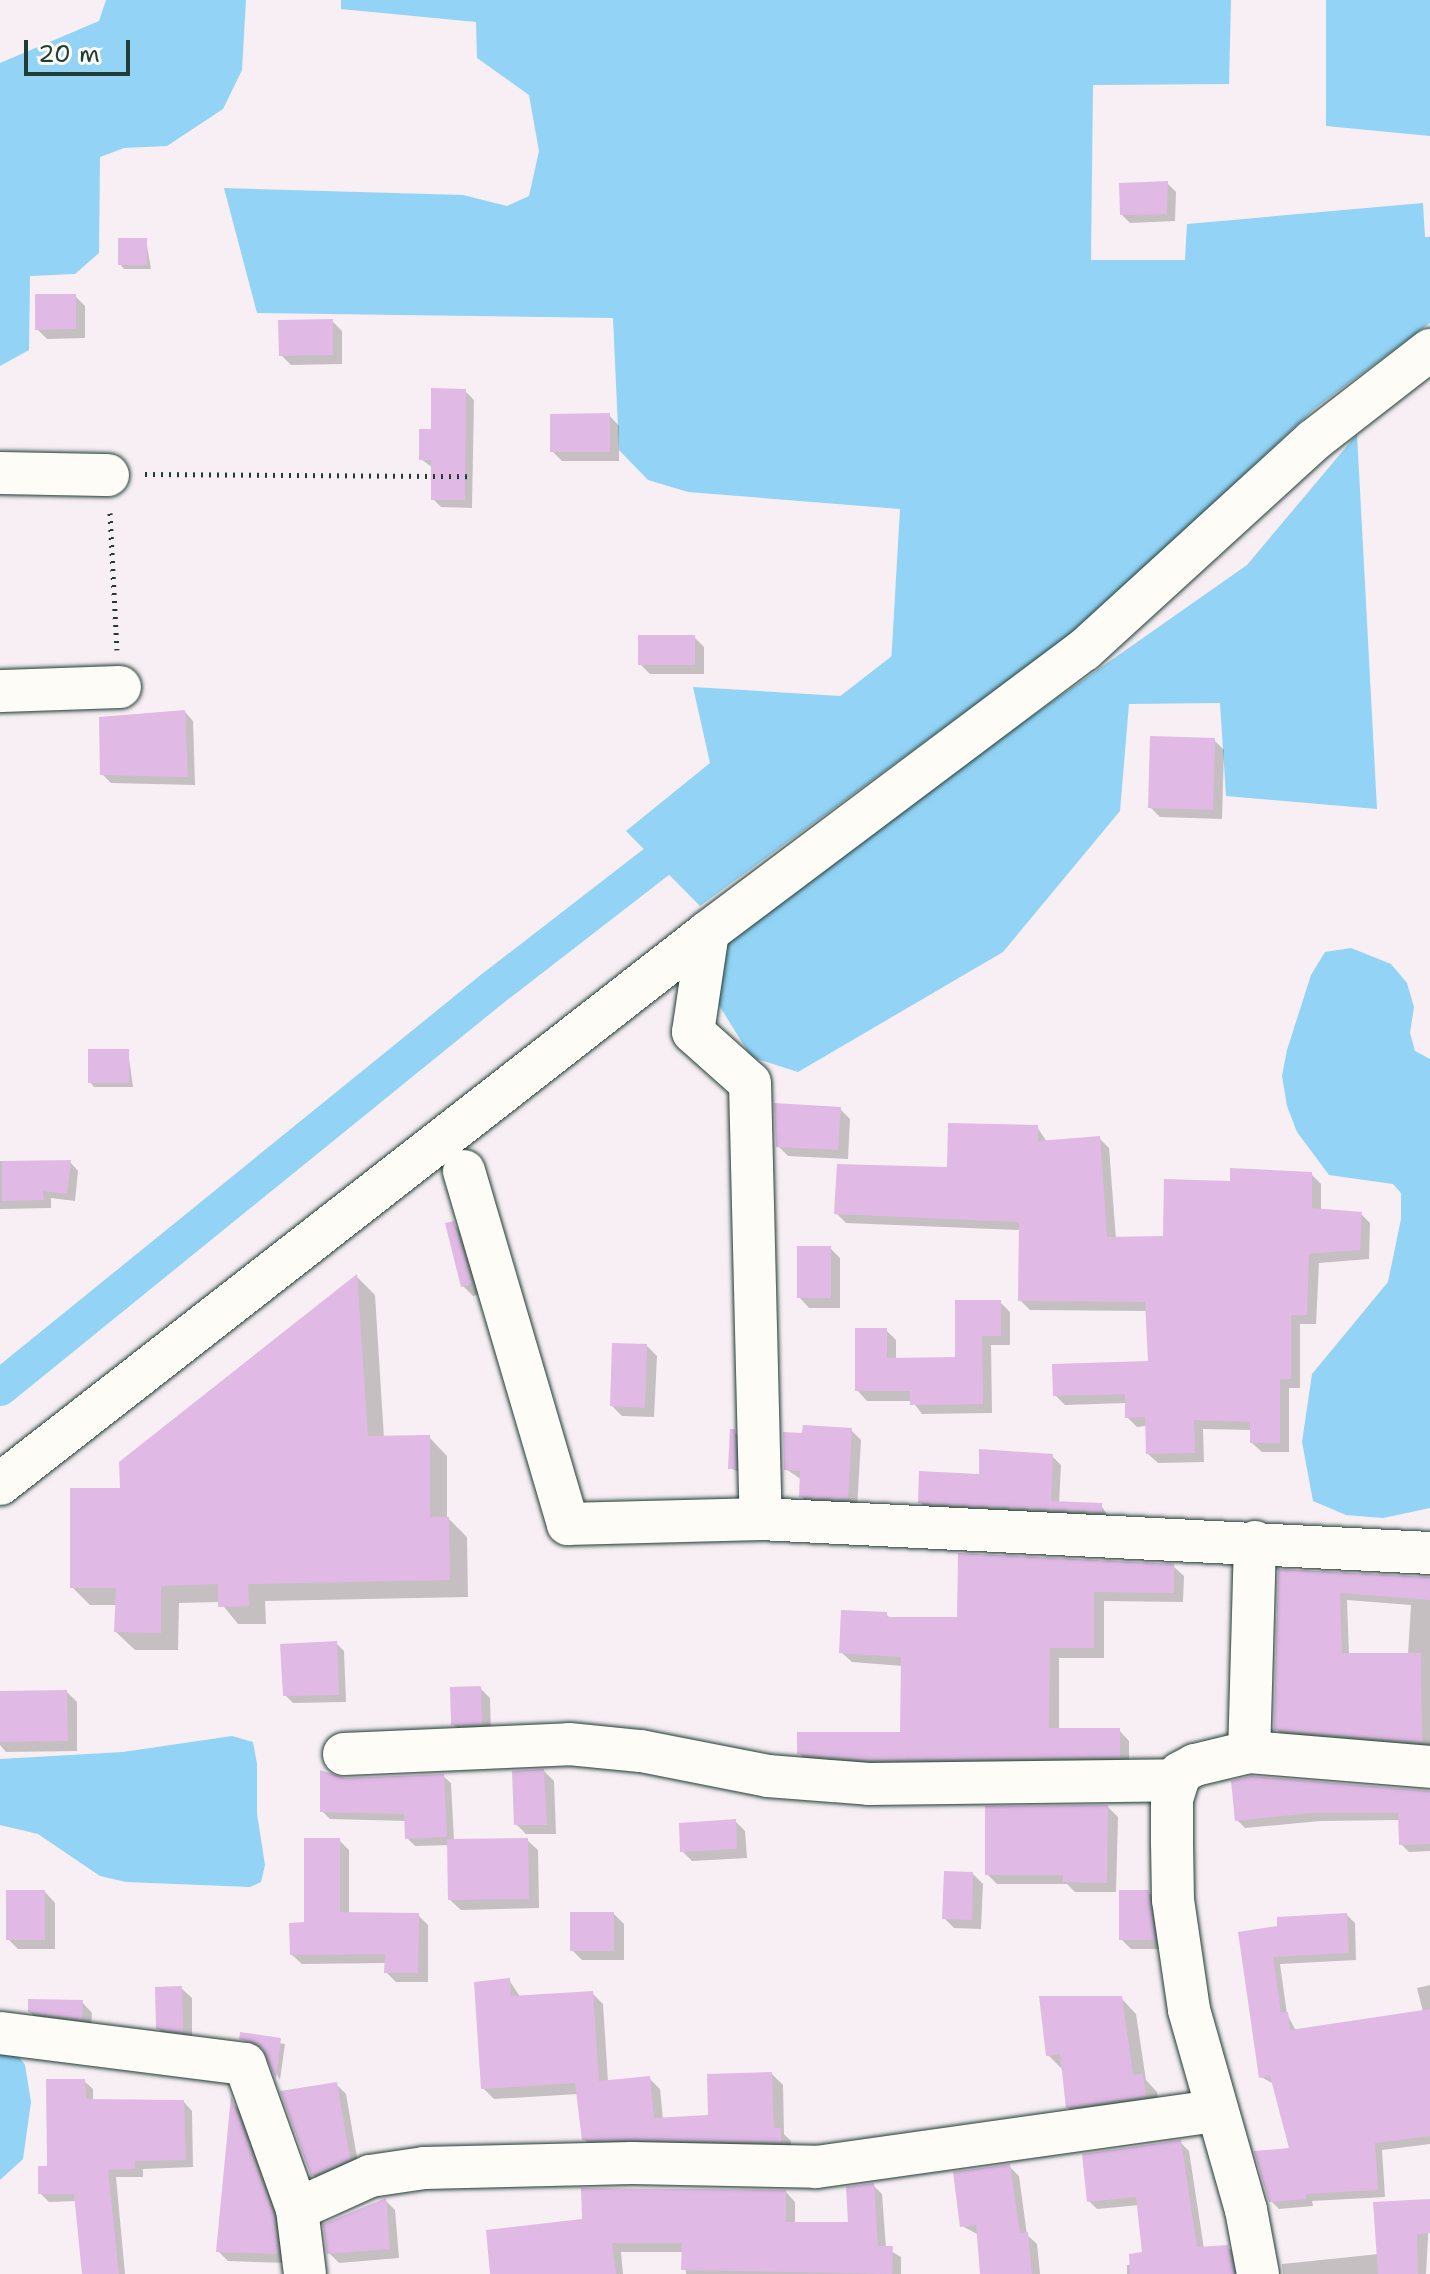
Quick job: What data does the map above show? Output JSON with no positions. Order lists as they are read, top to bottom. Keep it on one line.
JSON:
{"scale_bar":"20 m"}
